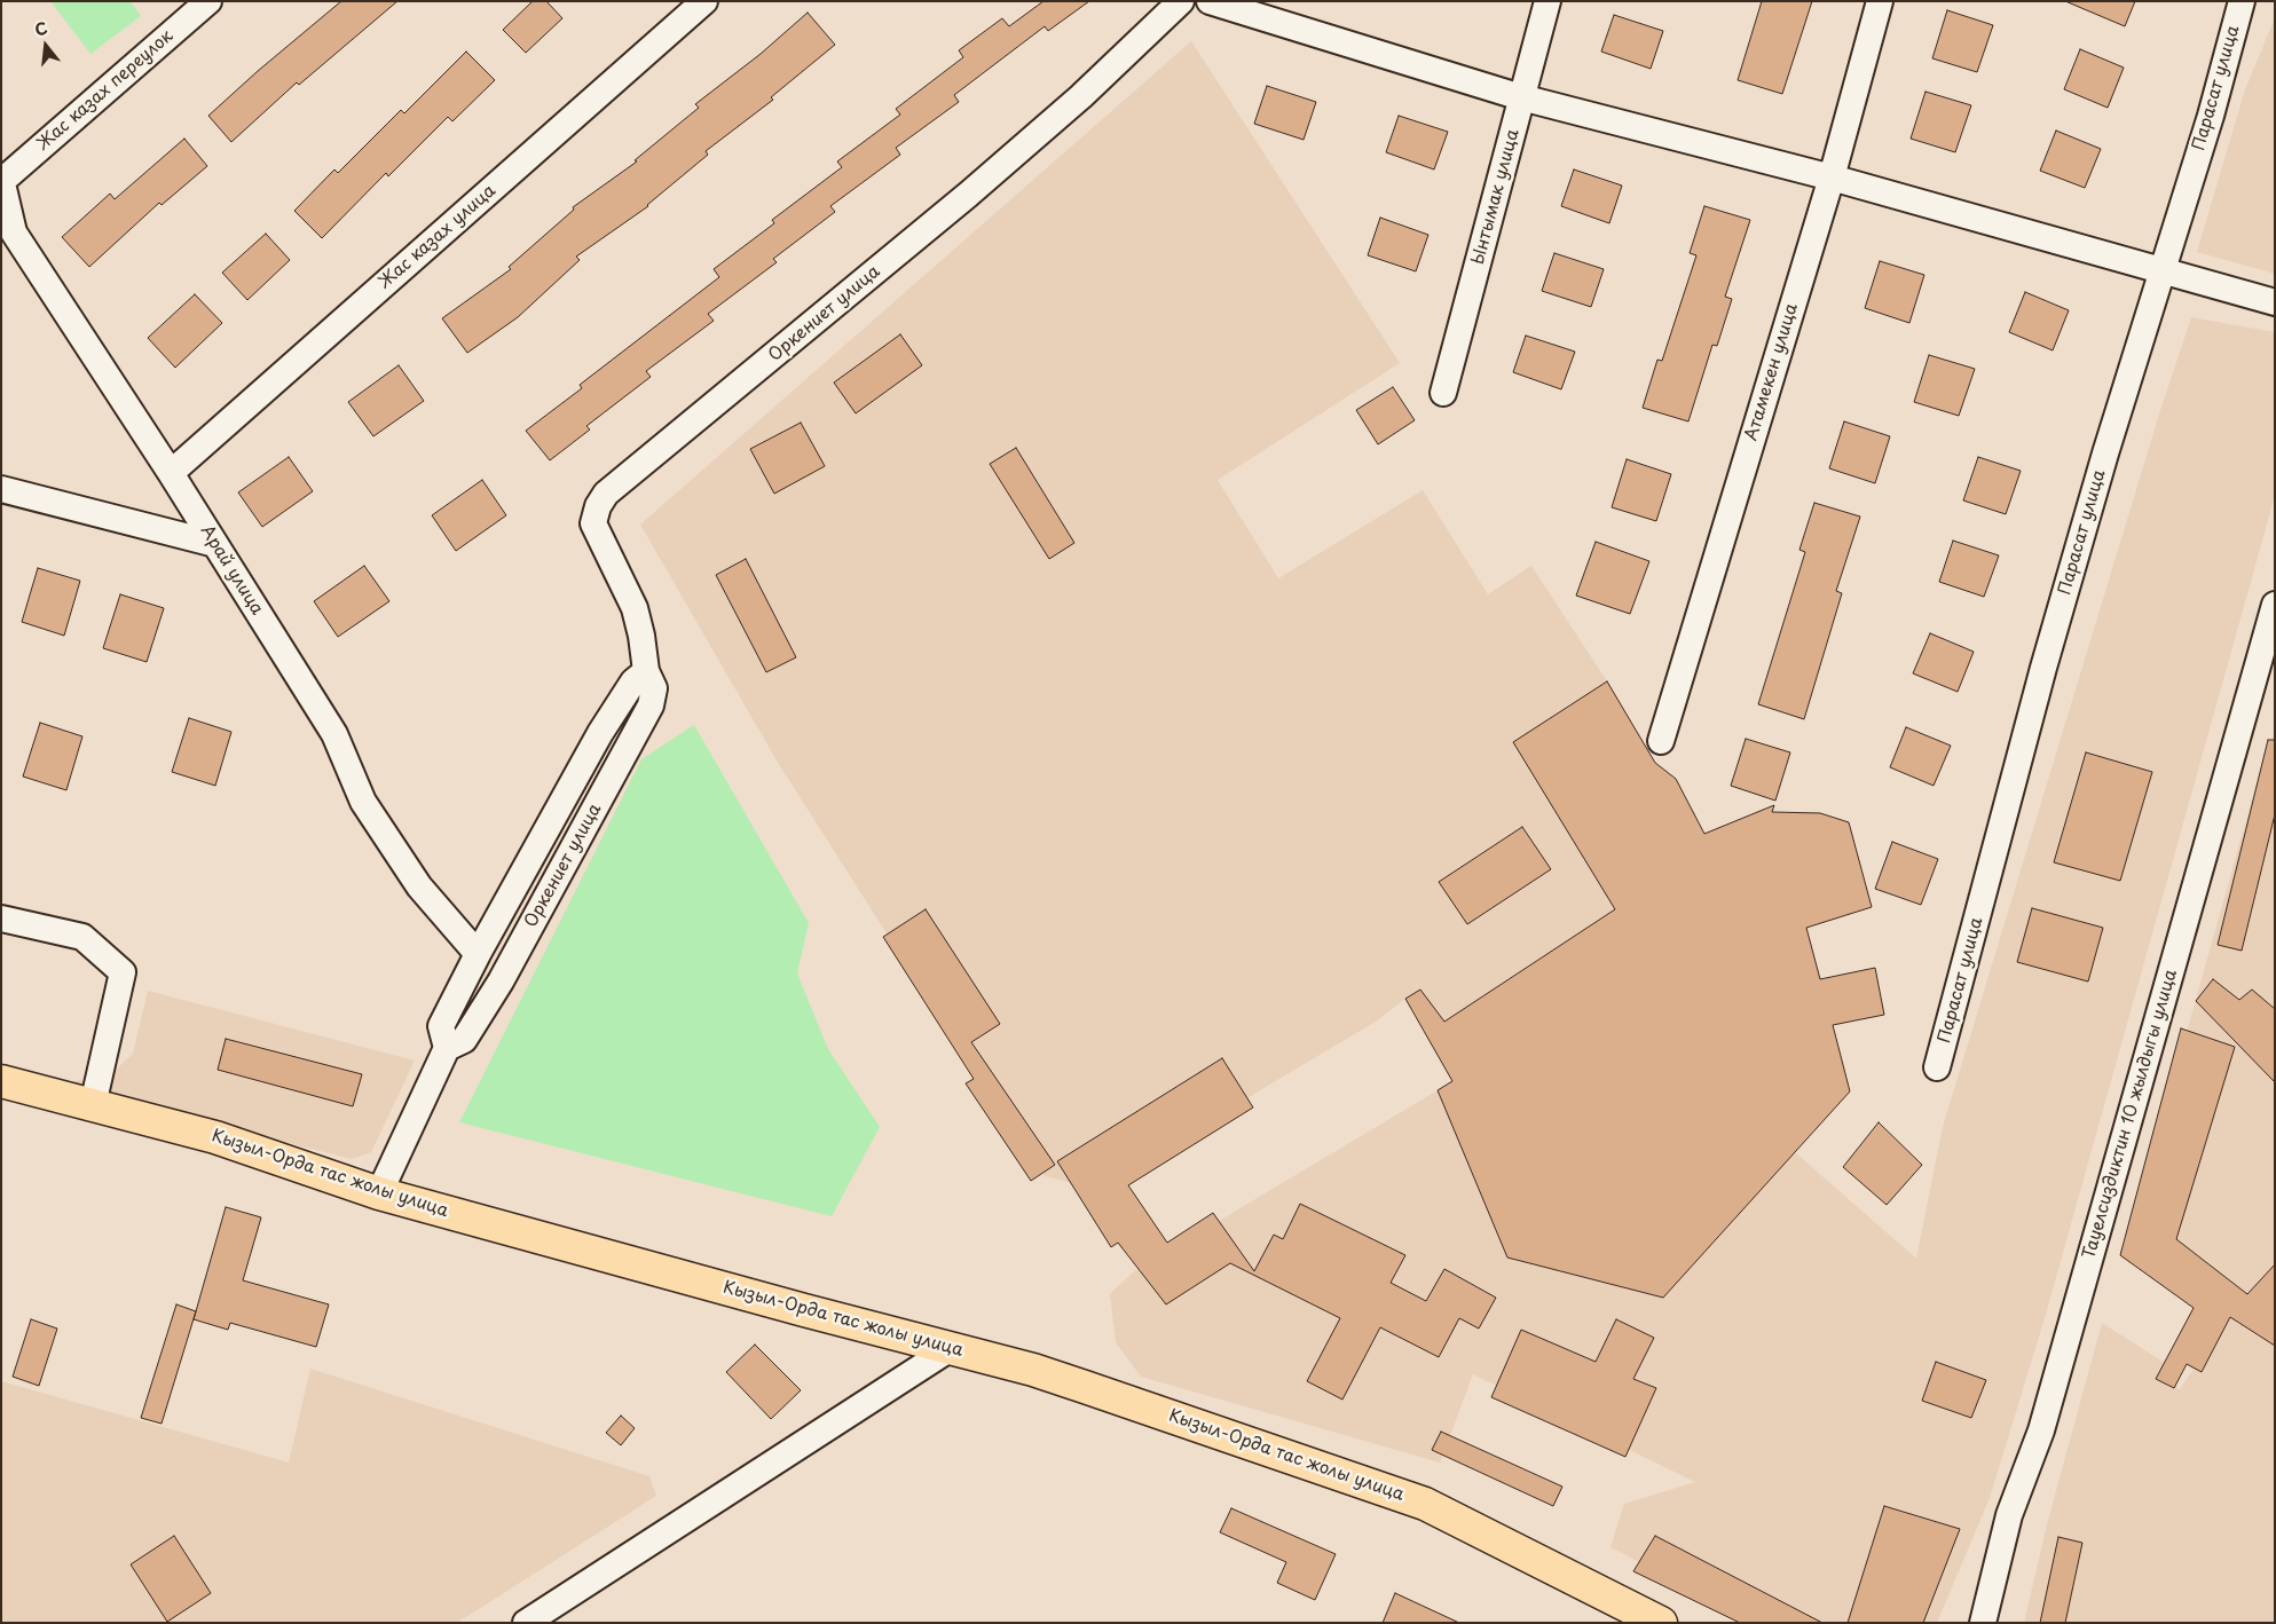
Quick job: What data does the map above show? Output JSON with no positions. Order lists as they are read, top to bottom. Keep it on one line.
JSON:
{"streets":{"main road":["Кызыл-Орда тас жолы улица"],"street":["Парасат улица","Жас казах переулок","Ынтымак улица","Жас казах улица","Оркениет улица","Атамекен улица","Арай улица","Тауелсиздиктин 10 жылдыгы улица"]},"crossings":[["Жас казах переулок","Арай улица"],["Жас казах улица","Арай улица"],["Оркениет улица","Арай улица"],["Оркениет улица","Кызыл-Орда тас жолы улица"]],"north":"top"}
